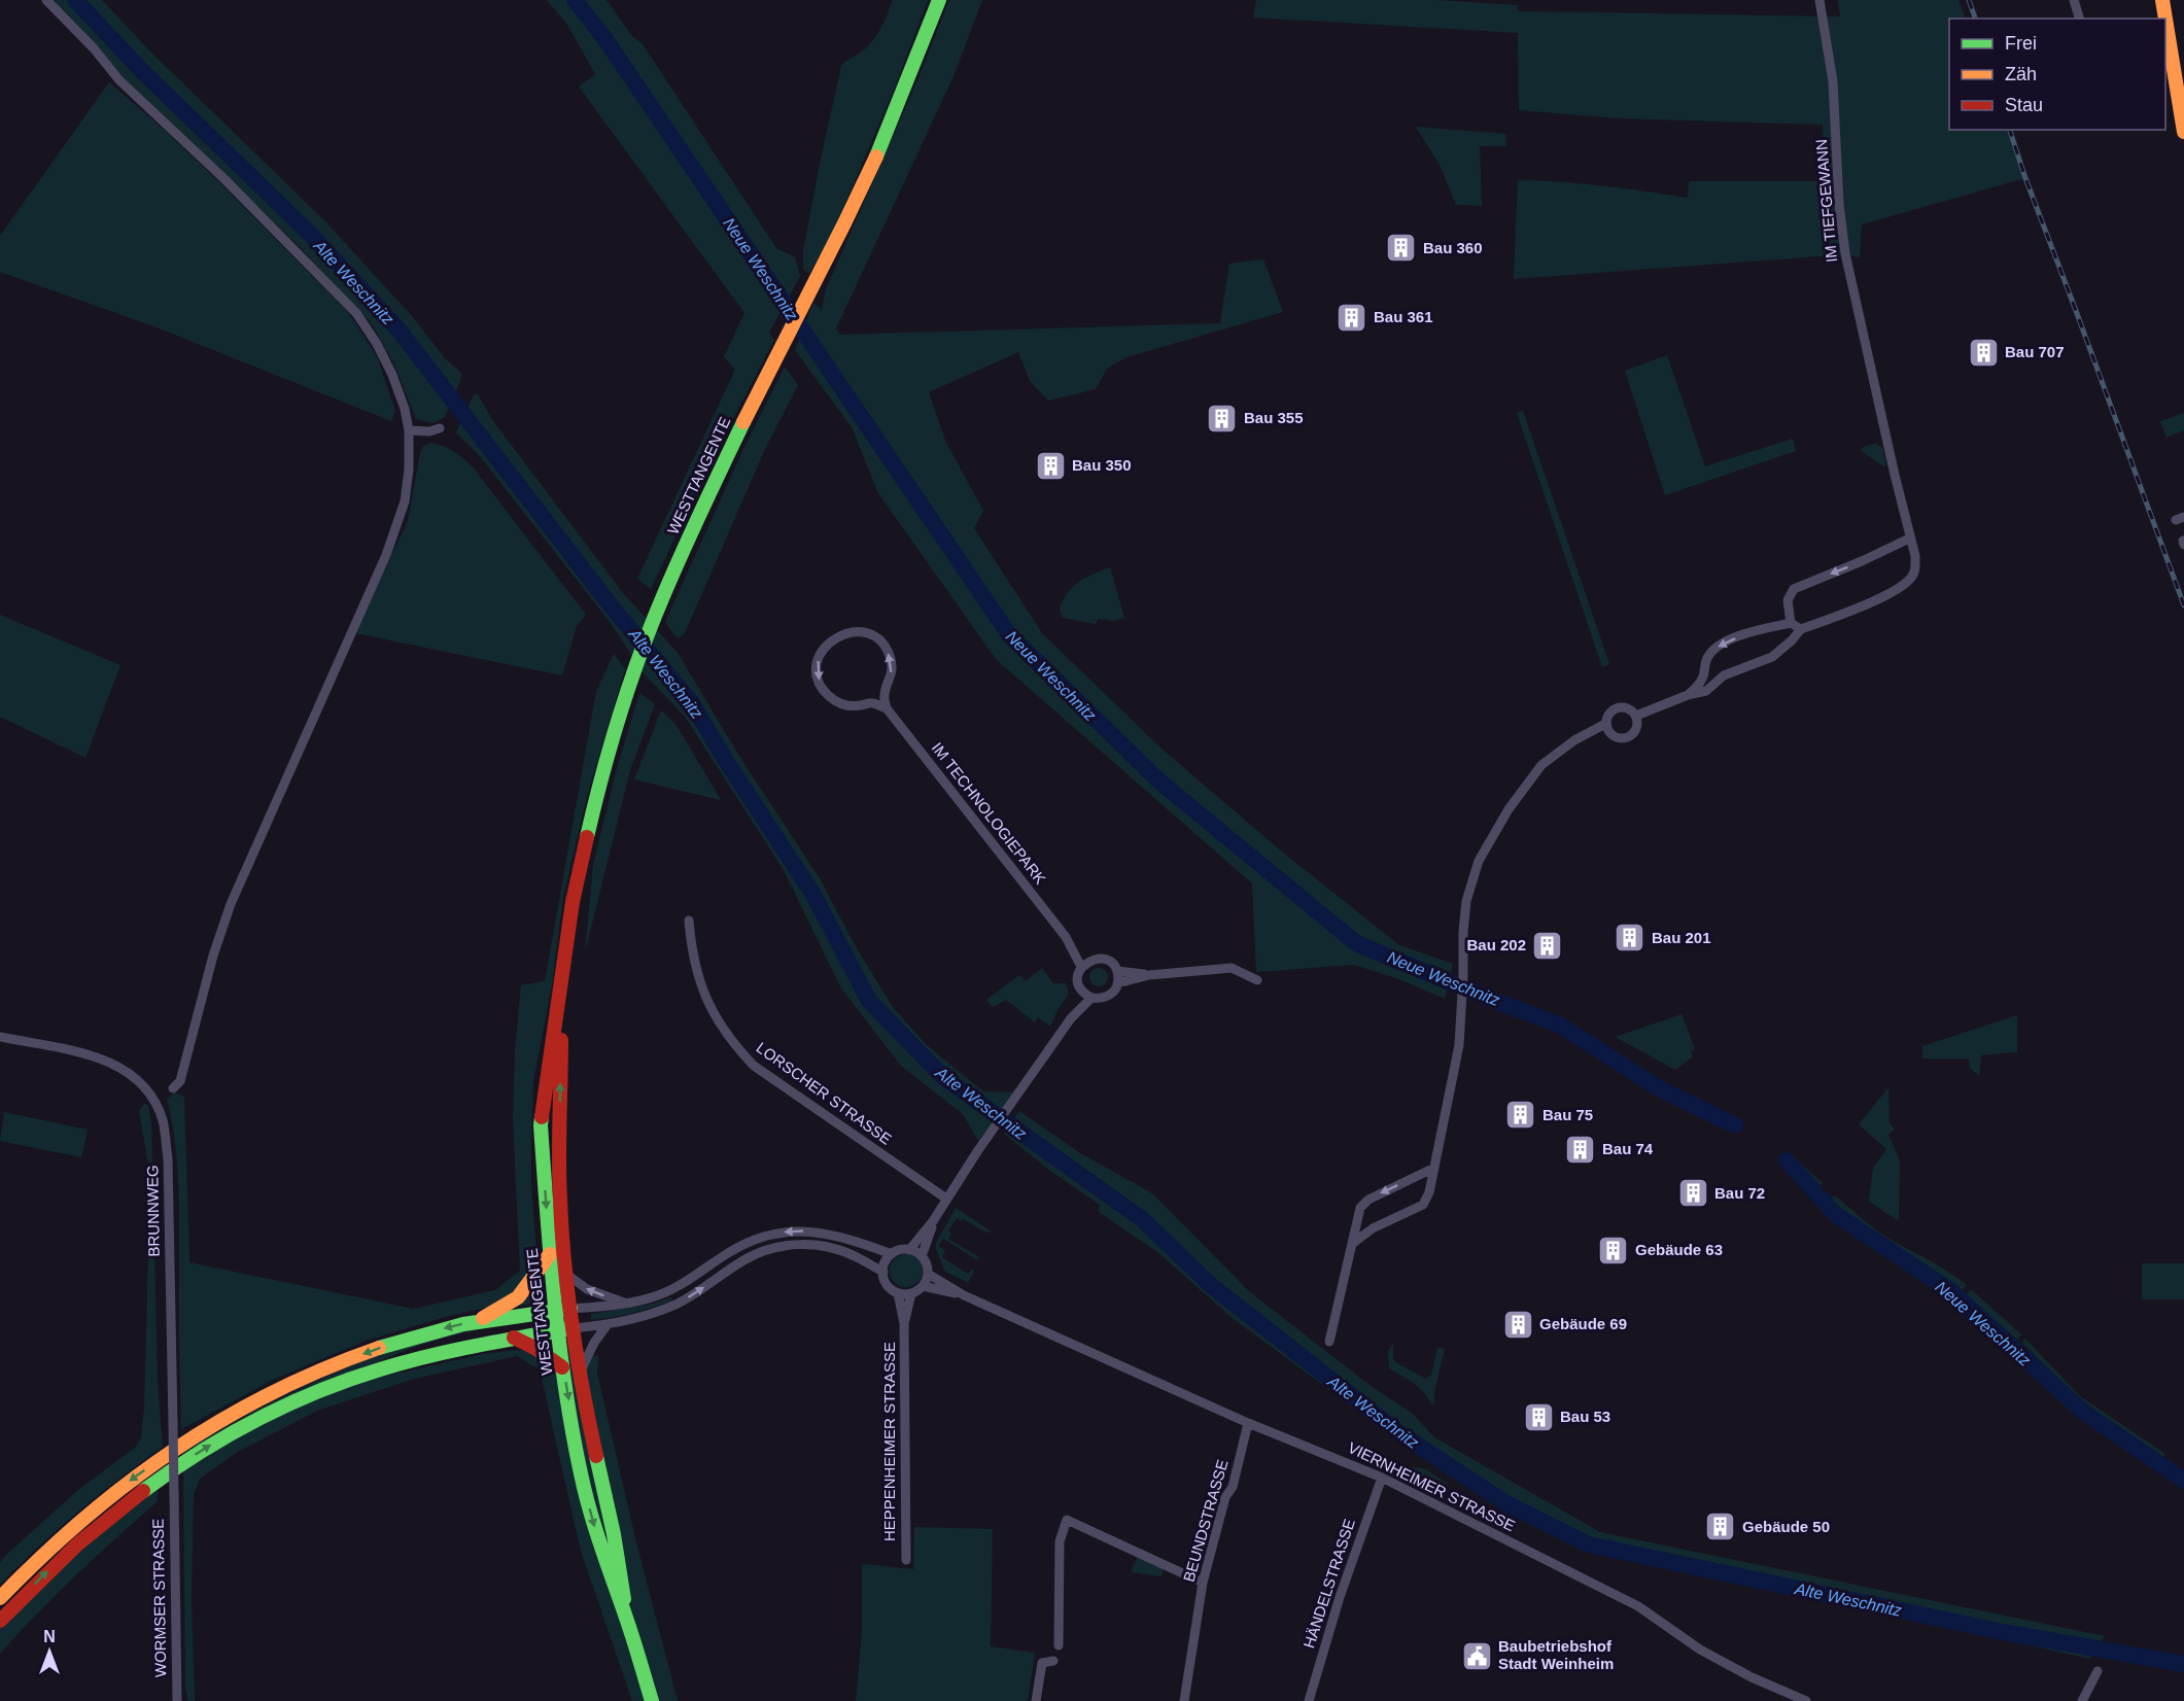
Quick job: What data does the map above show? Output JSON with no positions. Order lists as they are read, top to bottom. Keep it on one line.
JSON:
{"streets":{"main road":["WESTTANGENTE"],"street":["IM TIEFGEWANN","IM TECHNOLOGIEPARK","LORSCHER STRASSE","BRUNNWEG","HEPPENHEIMER STRASSE","VIERNHEIMER STRASSE","BEUNDSTRASSE","HÄNDELSTRASSE","WORMSER STRASSE"]},"crossings":[["BRUNNWEG","WORMSER STRASSE"],["HEPPENHEIMER STRASSE","VIERNHEIMER STRASSE"],["VIERNHEIMER STRASSE","BEUNDSTRASSE"],["VIERNHEIMER STRASSE","HÄNDELSTRASSE"]],"water":["Neue Weschnitz","Alte Weschnitz"],"places":{"building":["Bau 360","Bau 361","Bau 707","Bau 355","Bau 350","Bau 201","Bau 202","Bau 75","Bau 74","Bau 72","Gebäude 63","Gebäude 69","Bau 53","Gebäude 50"],"public building":["Baubetriebshof Stadt Weinheim"]},"legend":["Frei","Zäh","Stau"],"north":"top"}
